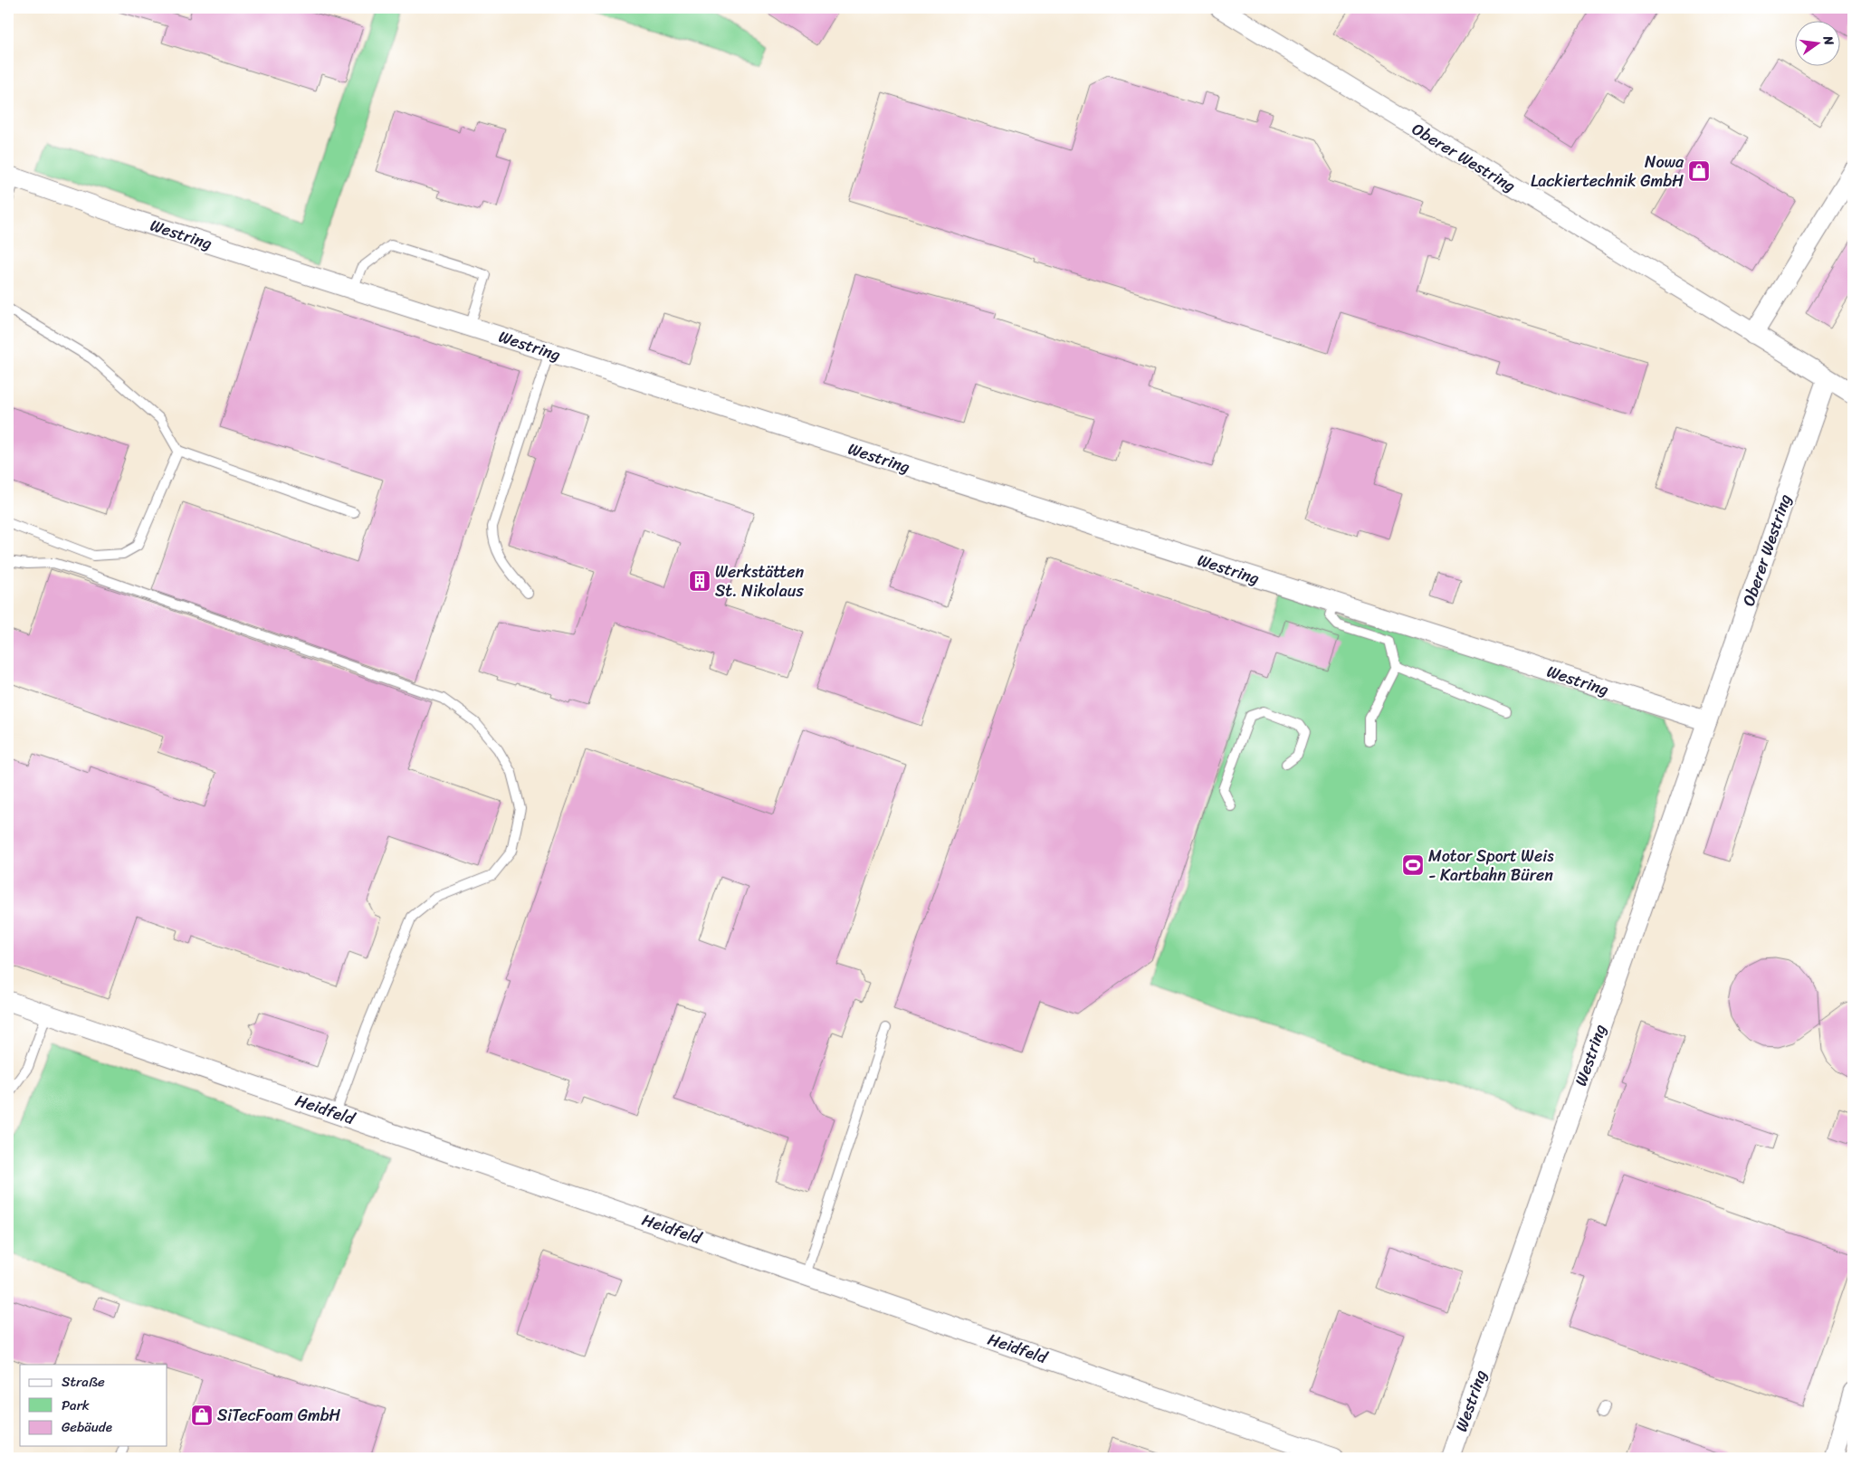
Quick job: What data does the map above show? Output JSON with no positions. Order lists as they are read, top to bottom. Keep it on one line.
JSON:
{"streets":{"street":["Oberer Westring","Westring","Heidfeld"]},"crossings":[["Oberer Westring","Westring"]],"places":{"shop":["Nowa Lackiertechnik GmbH","SiTecFoam GmbH"],"building":["Werkstätten St. Nikolaus"],"sports":["Motor Sport Weis - Kartbahn Büren"]},"legend":["Straße","Park","Gebäude"],"north":"right"}
